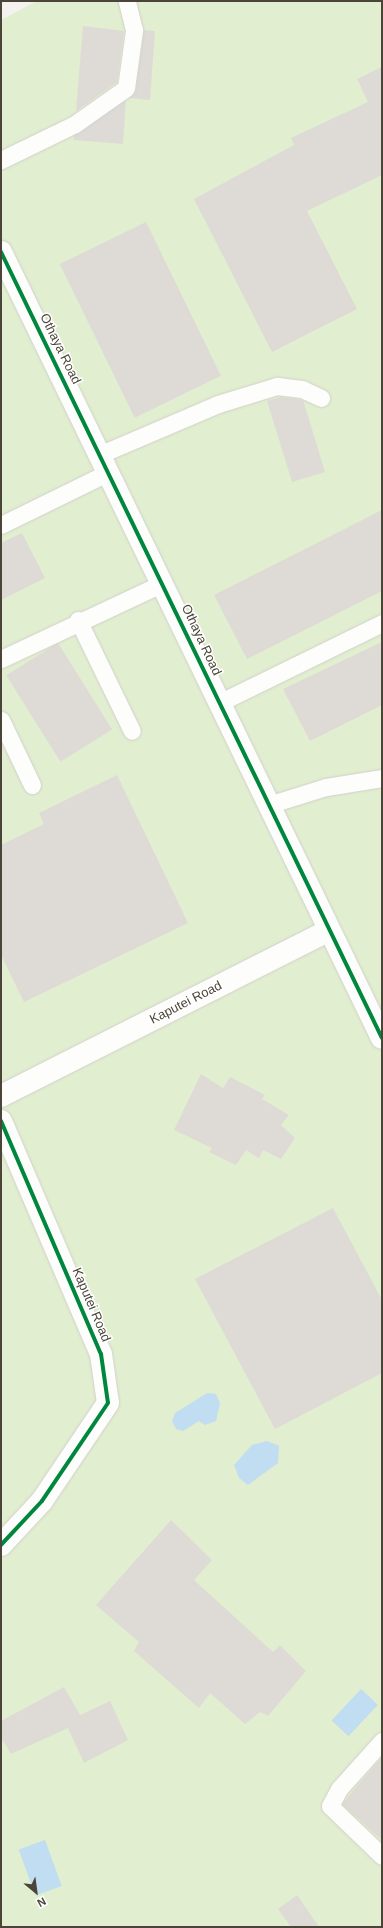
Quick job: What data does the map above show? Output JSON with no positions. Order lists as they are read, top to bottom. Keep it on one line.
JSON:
{"streets":{"street":["Othaya Road","Kaputei Road"]},"crossings":[["Othaya Road","Kaputei Road"]],"north":"bottom right"}
